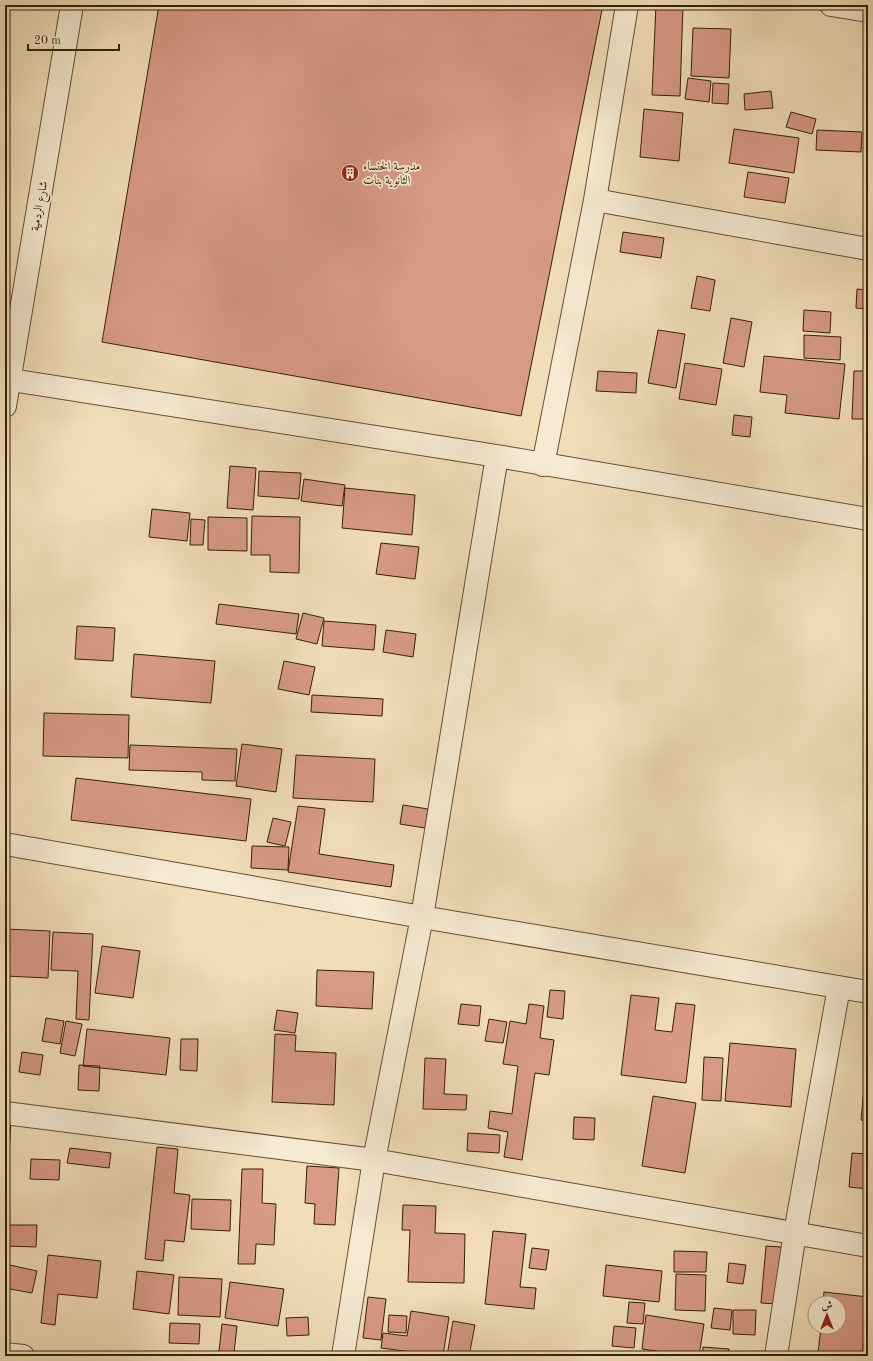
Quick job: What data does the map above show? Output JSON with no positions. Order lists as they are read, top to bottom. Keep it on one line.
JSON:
{"streets":{"street":["شارع الردمية"]},"places":{"building":["مدرسة الخنساء الثانوية بنات"]},"scale_bar":"20 m","north":"top"}
